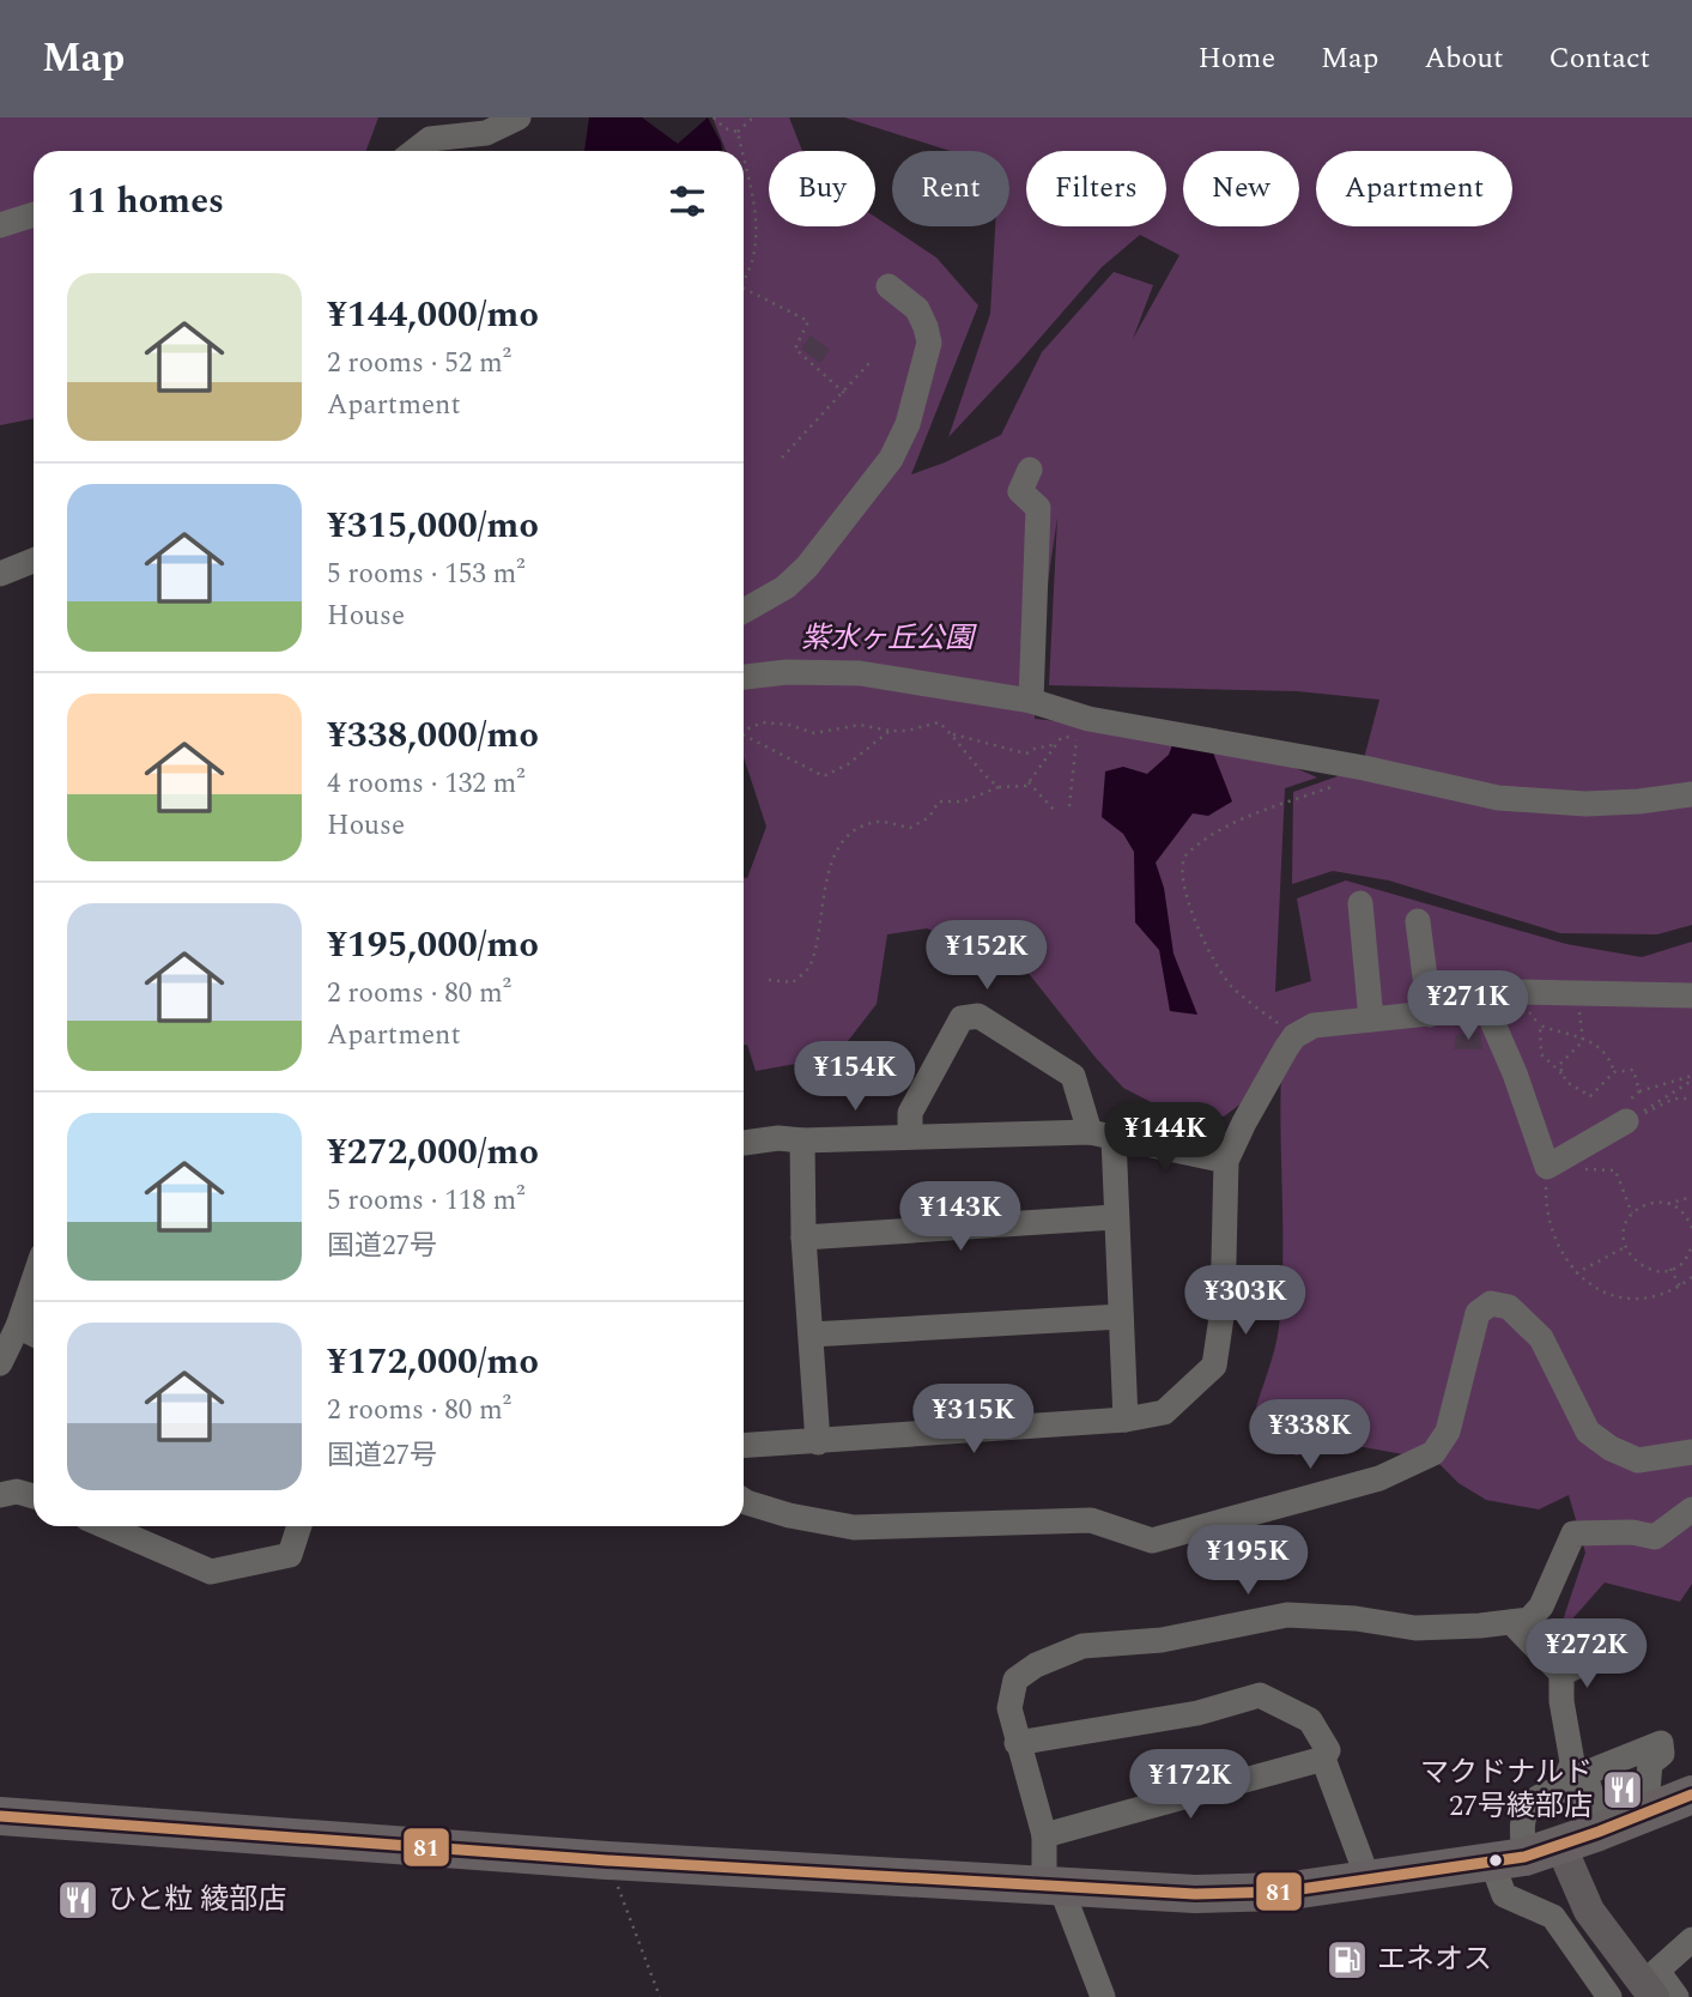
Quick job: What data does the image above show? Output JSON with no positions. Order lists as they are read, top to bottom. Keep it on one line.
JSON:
{"parks":["紫水ヶ丘公園"],"places":{"restaurant":["マクドナルド 27号綾部店","ひと粒 綾部店"],"fuel station":["エネオス"]},"lines":["transit line 81"],"page":{"header":"Map","nav":["Home","Map","About","Contact"],"chip":["Buy","Rent","Filters","New","Apartment"],"heading":"11 homes","list":[{"name":"¥144,000/mo","note":"2 rooms · 52 m² · Apartment"},{"name":"¥315,000/mo","note":"5 rooms · 153 m² · House"},{"name":"¥338,000/mo","note":"4 rooms · 132 m² · House"},{"name":"¥195,000/mo","note":"2 rooms · 80 m² · Apartment"},{"name":"¥272,000/mo","note":"5 rooms · 118 m² · 国道27号"},{"name":"¥172,000/mo","note":"2 rooms · 80 m² · 国道27号"}],"price":["¥152K","¥271K","¥154K","¥144K","¥143K","¥303K","¥315K","¥338K","¥195K","¥272K","¥172K"]}}
